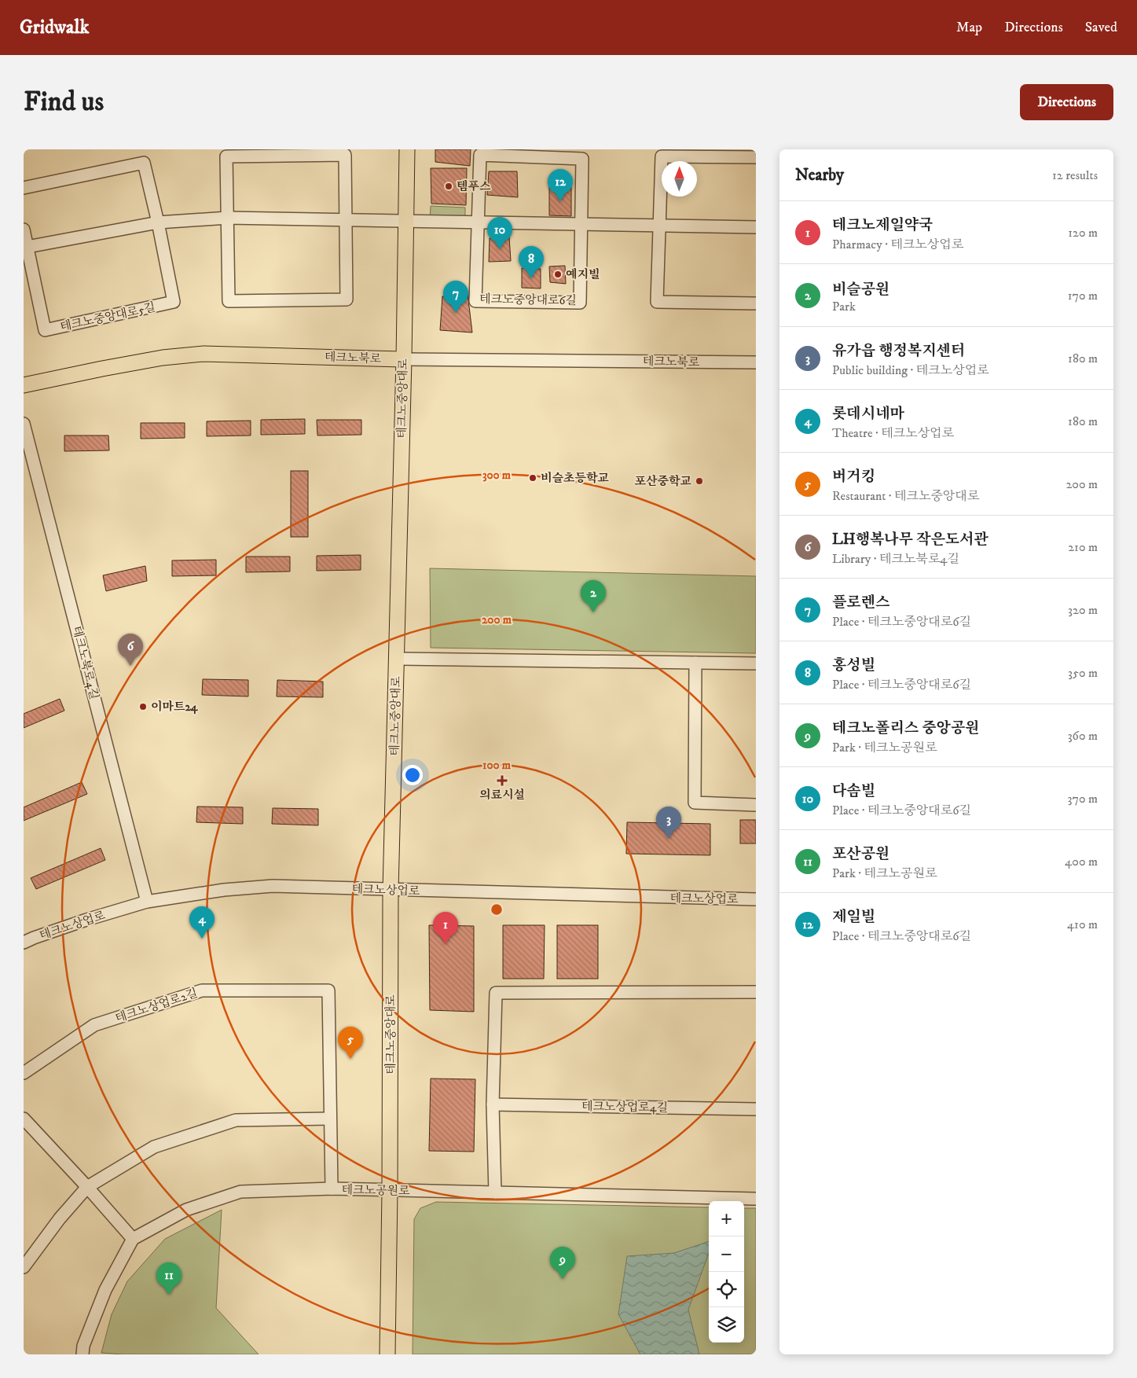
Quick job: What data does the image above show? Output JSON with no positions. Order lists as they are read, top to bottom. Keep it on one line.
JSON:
{"streets":{"main road":["테크노북로","테크노중앙대로"],"street":["테크노중앙대로6길","테크노중앙대로5길","테크노북로4길","테크노상업로","테크노상업로2길","테크노상업로4길","테크노공원로"]},"crossings":[["테크노북로","테크노중앙대로"],["테크노중앙대로","테크노상업로"],["테크노중앙대로","테크노공원로"],["테크노북로4길","테크노상업로"]],"places":{"other":["템푸스","예지빌","비슬초등학교","포산중학교","이마트24"],"health":["의료시설"]},"north":"top","page":{"header":"Gridwalk","nav":["Map","Directions","Saved"],"buttons":"Directions","title":"Find us","heading":["Nearby","12 results"],"pins":["12","10","8","7","2","6","3","4","1","5","9","11"],"list":[{"mark":"1","name":"테크노제일약국","note":"Pharmacy · 테크노상업로","value":"120 m"},{"mark":"2","name":"비슬공원","note":"Park","value":"170 m"},{"mark":"3","name":"유가읍 행정복지센터","note":"Public building · 테크노상업로","value":"180 m"},{"mark":"4","name":"롯데시네마","note":"Theatre · 테크노상업로","value":"180 m"},{"mark":"5","name":"버거킹","note":"Restaurant · 테크노중앙대로","value":"200 m"},{"mark":"6","name":"LH행복나무 작은도서관","note":"Library · 테크노북로4길","value":"210 m"},{"mark":"7","name":"플로렌스","note":"Place · 테크노중앙대로6길","value":"320 m"},{"mark":"8","name":"홍성빌","note":"Place · 테크노중앙대로6길","value":"350 m"},{"mark":"9","name":"테크노폴리스 중앙공원","note":"Park · 테크노공원로","value":"360 m"},{"mark":"10","name":"다솜빌","note":"Place · 테크노중앙대로6길","value":"370 m"},{"mark":"11","name":"포산공원","note":"Park · 테크노공원로","value":"400 m"},{"mark":"12","name":"제일빌","note":"Place · 테크노중앙대로6길","value":"410 m"}],"map_buttons":["+","−"]},"rings":["300 m","200 m","100 m"]}
